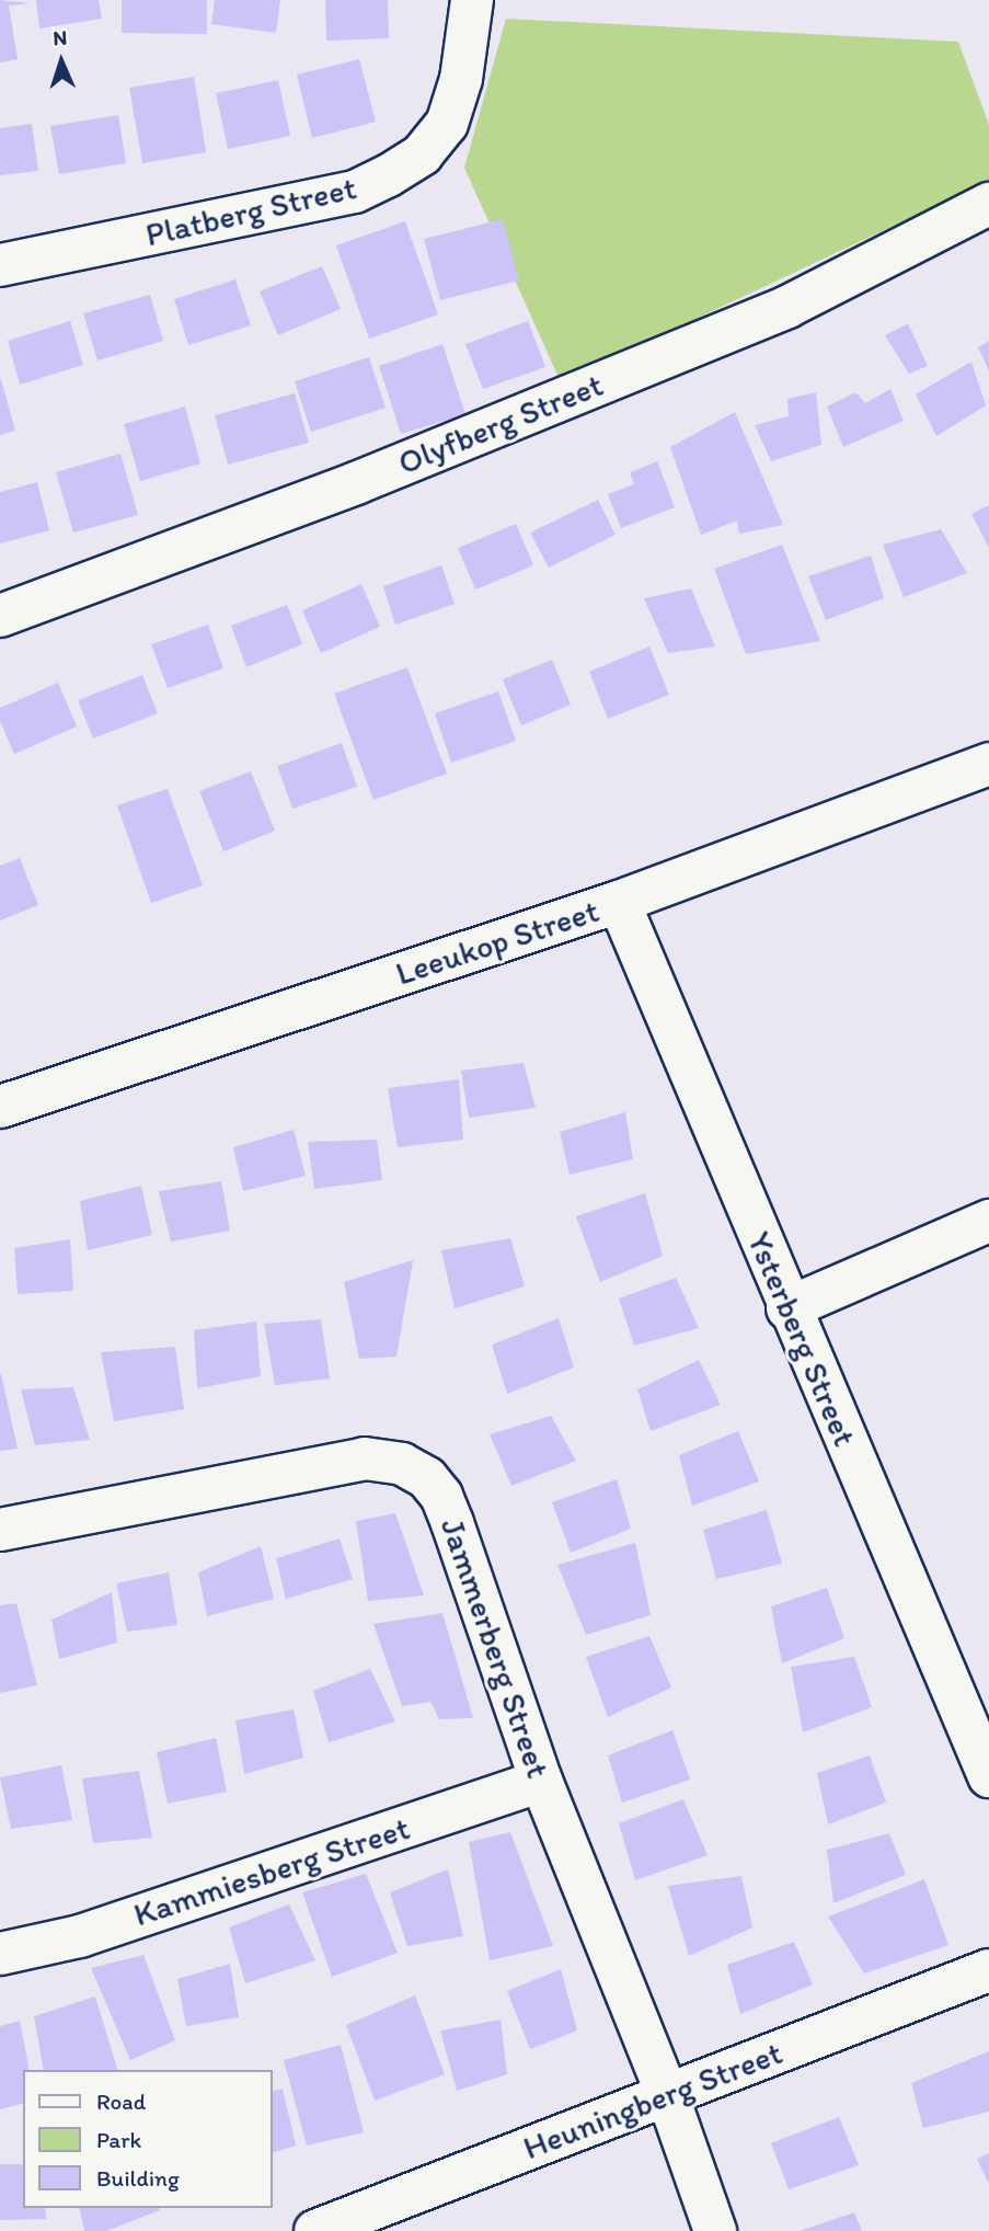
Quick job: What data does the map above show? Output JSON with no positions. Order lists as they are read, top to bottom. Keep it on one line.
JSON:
{"streets":{"street":["Platberg Street","Olyfberg Street","Leeukop Street","Ysterberg Street","Jammerberg Street","Kammiesberg Street","Heuningberg Street"]},"crossings":[["Leeukop Street","Ysterberg Street"],["Jammerberg Street","Kammiesberg Street"],["Jammerberg Street","Heuningberg Street"]],"legend":["Road","Park","Building"],"north":"top"}
